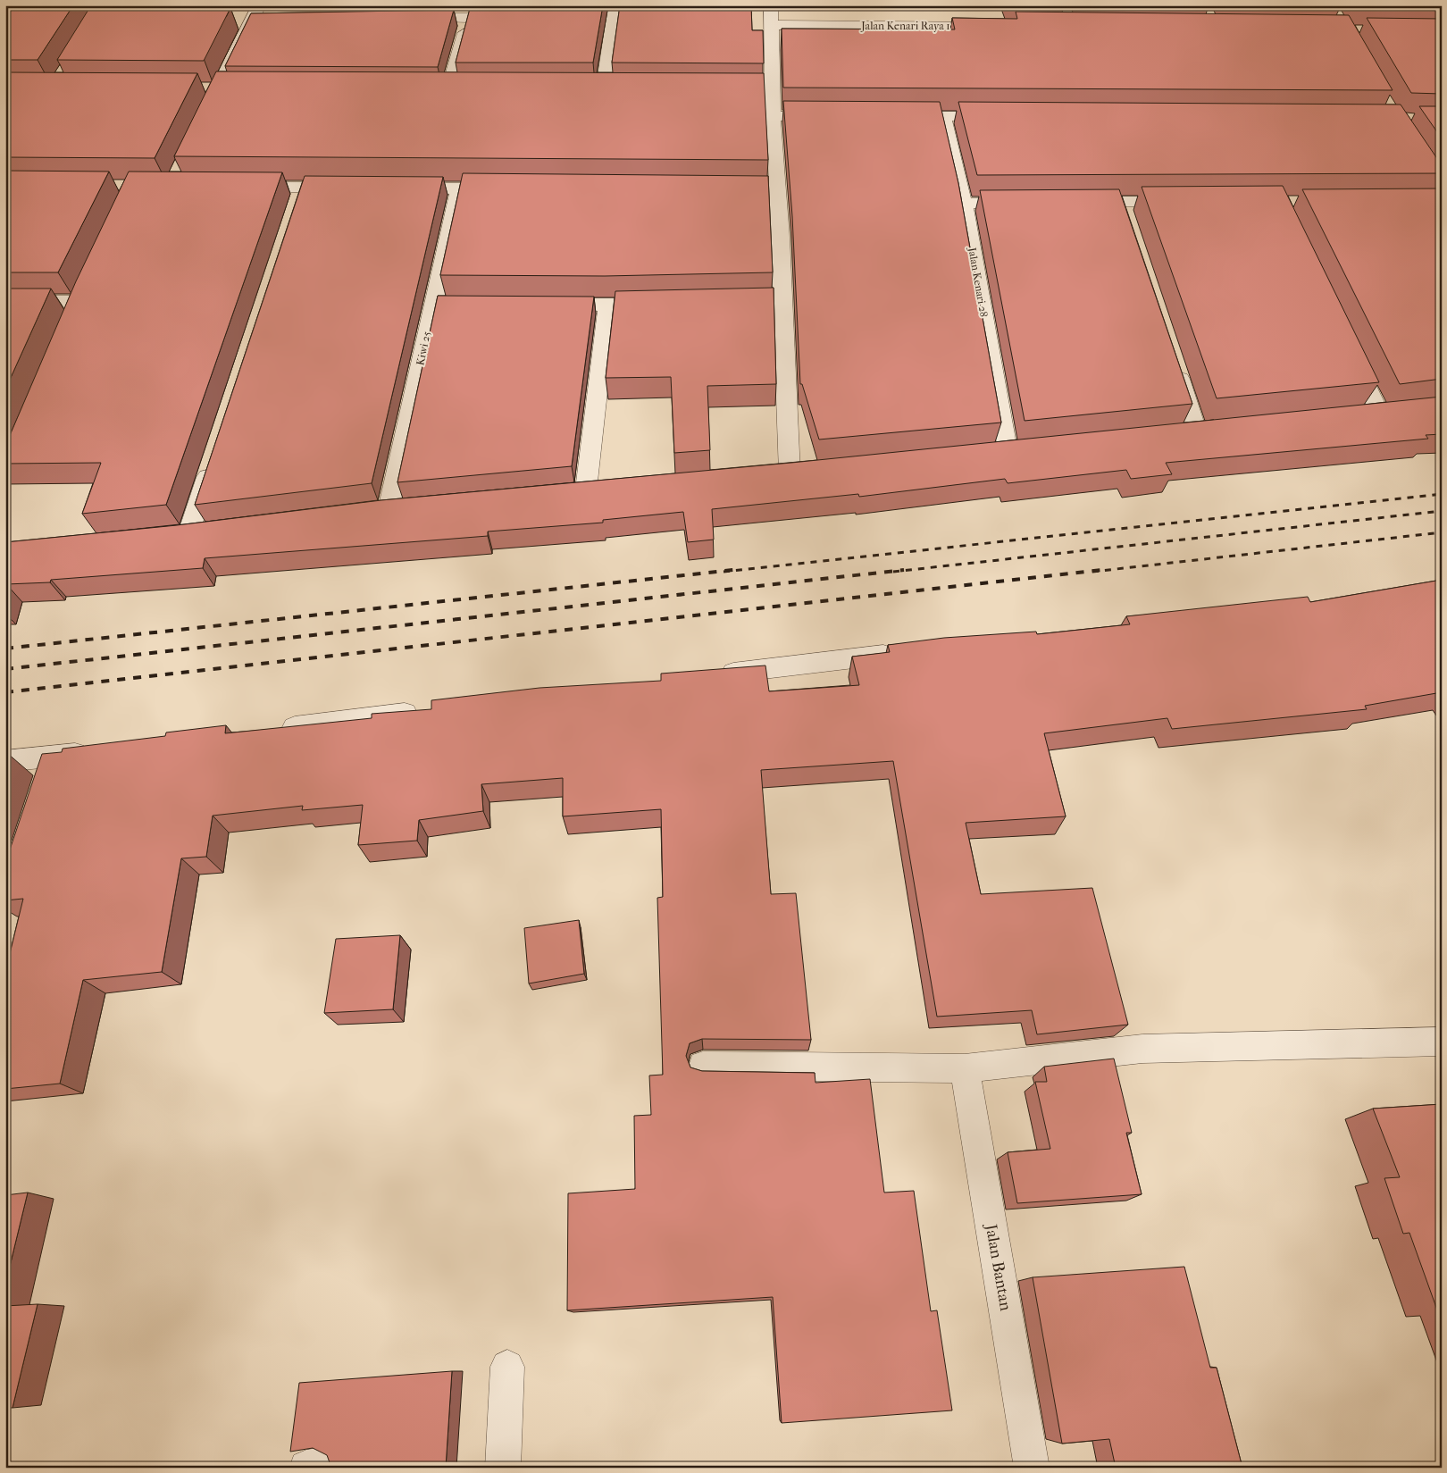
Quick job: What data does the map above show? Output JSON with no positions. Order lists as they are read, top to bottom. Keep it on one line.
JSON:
{"streets":{"street":["Jalan Kenari Raya 1","Jalan Kenari 28","Kiwi 25","Jalan Bantan"]}}
